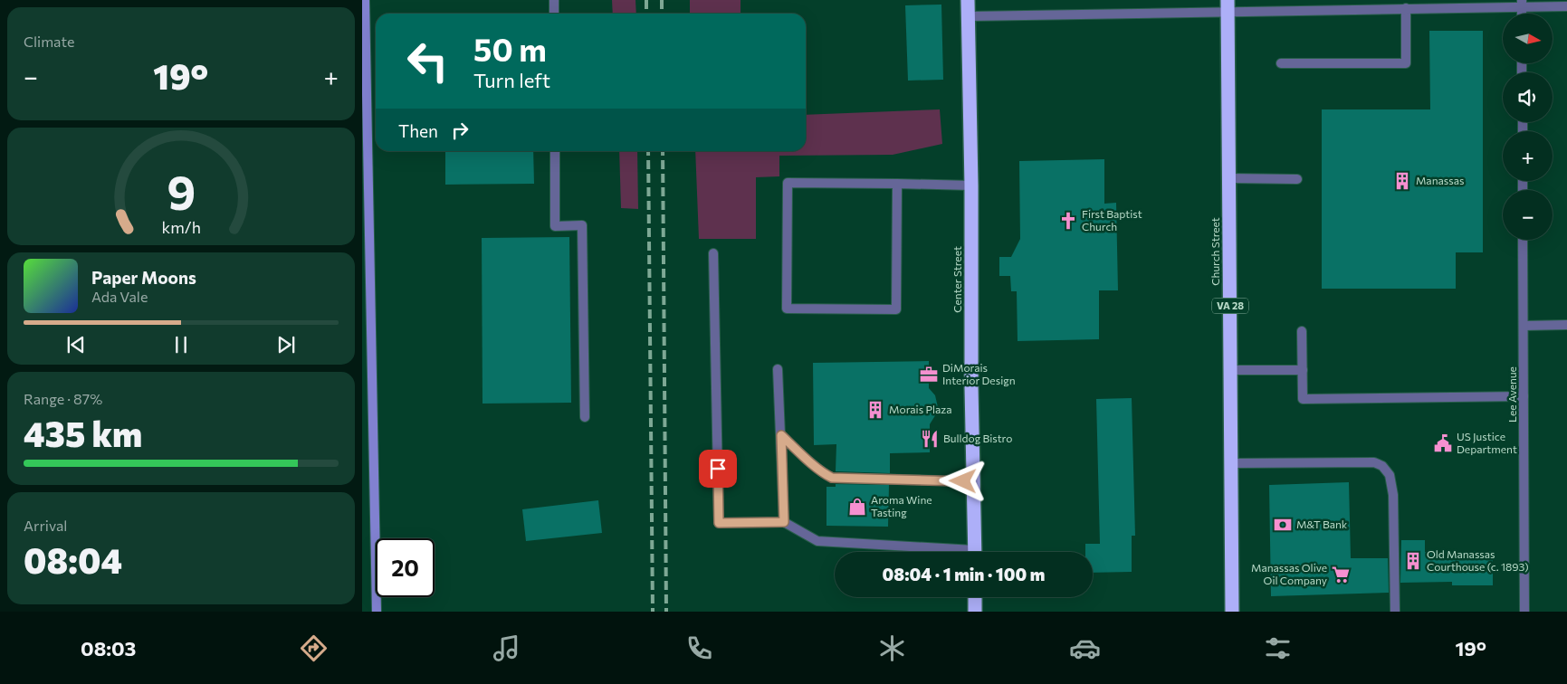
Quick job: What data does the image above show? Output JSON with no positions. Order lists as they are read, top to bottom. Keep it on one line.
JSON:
{"streets":{"highway":["Church Street","Center Street","VA 28"],"street":["Lee Avenue"]},"places":{"building":["Manassas","Morais Plaza","Old Manassas Courthouse (c. 1893)"],"church":["First Baptist Church"],"office":["DiMorais Interior Design"],"restaurant":["Bulldog Bistro"],"public building":["US Justice Department"],"shop":["Aroma Wine Tasting"],"bank":["M&T Bank"],"supermarket":["Manassas Olive Oil Company"]},"north":"right","page":{"tile":["Climate",["Range · 87%","435 km"],["Arrival","08:04"]],"map_buttons":["+","−"],"turn":["50 m","Turn left"],"heat":["−","19°","+"],"then":"Then","song":["Paper Moons","Ada Vale"],"limit":"20","trip":"08:04 · 1 min · 100 m","tabs":["08:03","19°"],"gauge":["9","km/h"]}}
